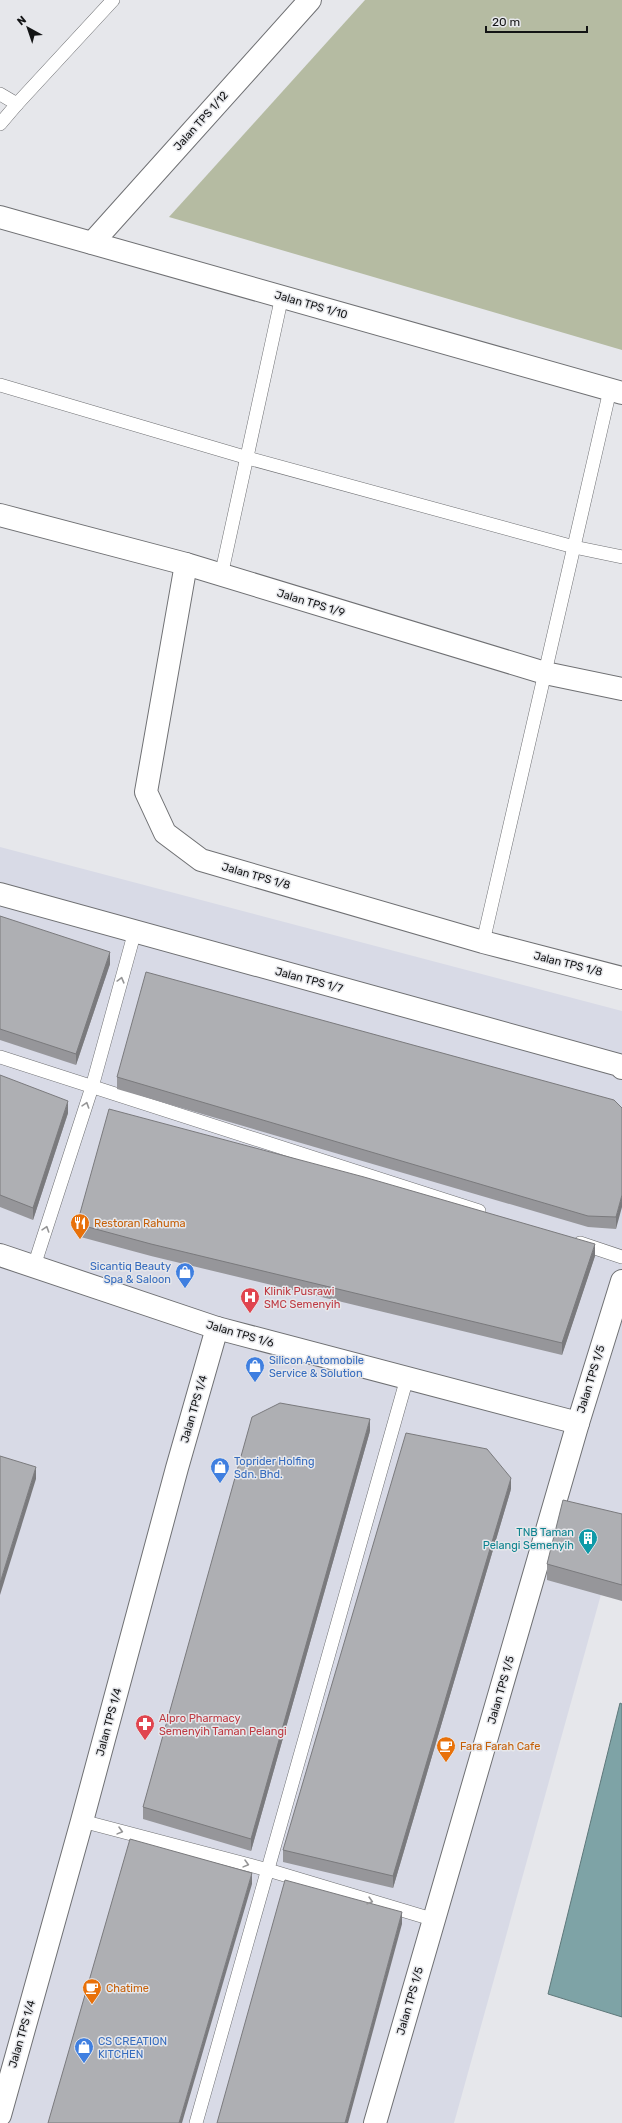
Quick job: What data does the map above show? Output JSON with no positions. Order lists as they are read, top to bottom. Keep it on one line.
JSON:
{"streets":{"street":["Jalan TPS 1/12","Jalan TPS 1/10","Jalan TPS 1/9","Jalan TPS 1/8","Jalan TPS 1/7","Jalan TPS 1/6","Jalan TPS 1/5","Jalan TPS 1/4"]},"crossings":[["Jalan TPS 1/12","Jalan TPS 1/10"],["Jalan TPS 1/9","Jalan TPS 1/8"],["Jalan TPS 1/6","Jalan TPS 1/5"],["Jalan TPS 1/6","Jalan TPS 1/4"]],"places":{"restaurant":["Restoran Rahuma"],"shop":["Sicantiq Beauty Spa & Saloon","Silicon Automobile Service & Solution","Toprider Holfing Sdn. Bhd.","CS CREATION KITCHEN"],"hospital":["Klinik Pusrawi SMC Semenyih"],"building":["TNB Taman Pelangi Semenyih"],"pharmacy":["Alpro Pharmacy Semenyih Taman Pelangi"],"cafe":["Fara Farah Cafe","Chatime"]},"scale_bar":"20 m","north":"top left"}
